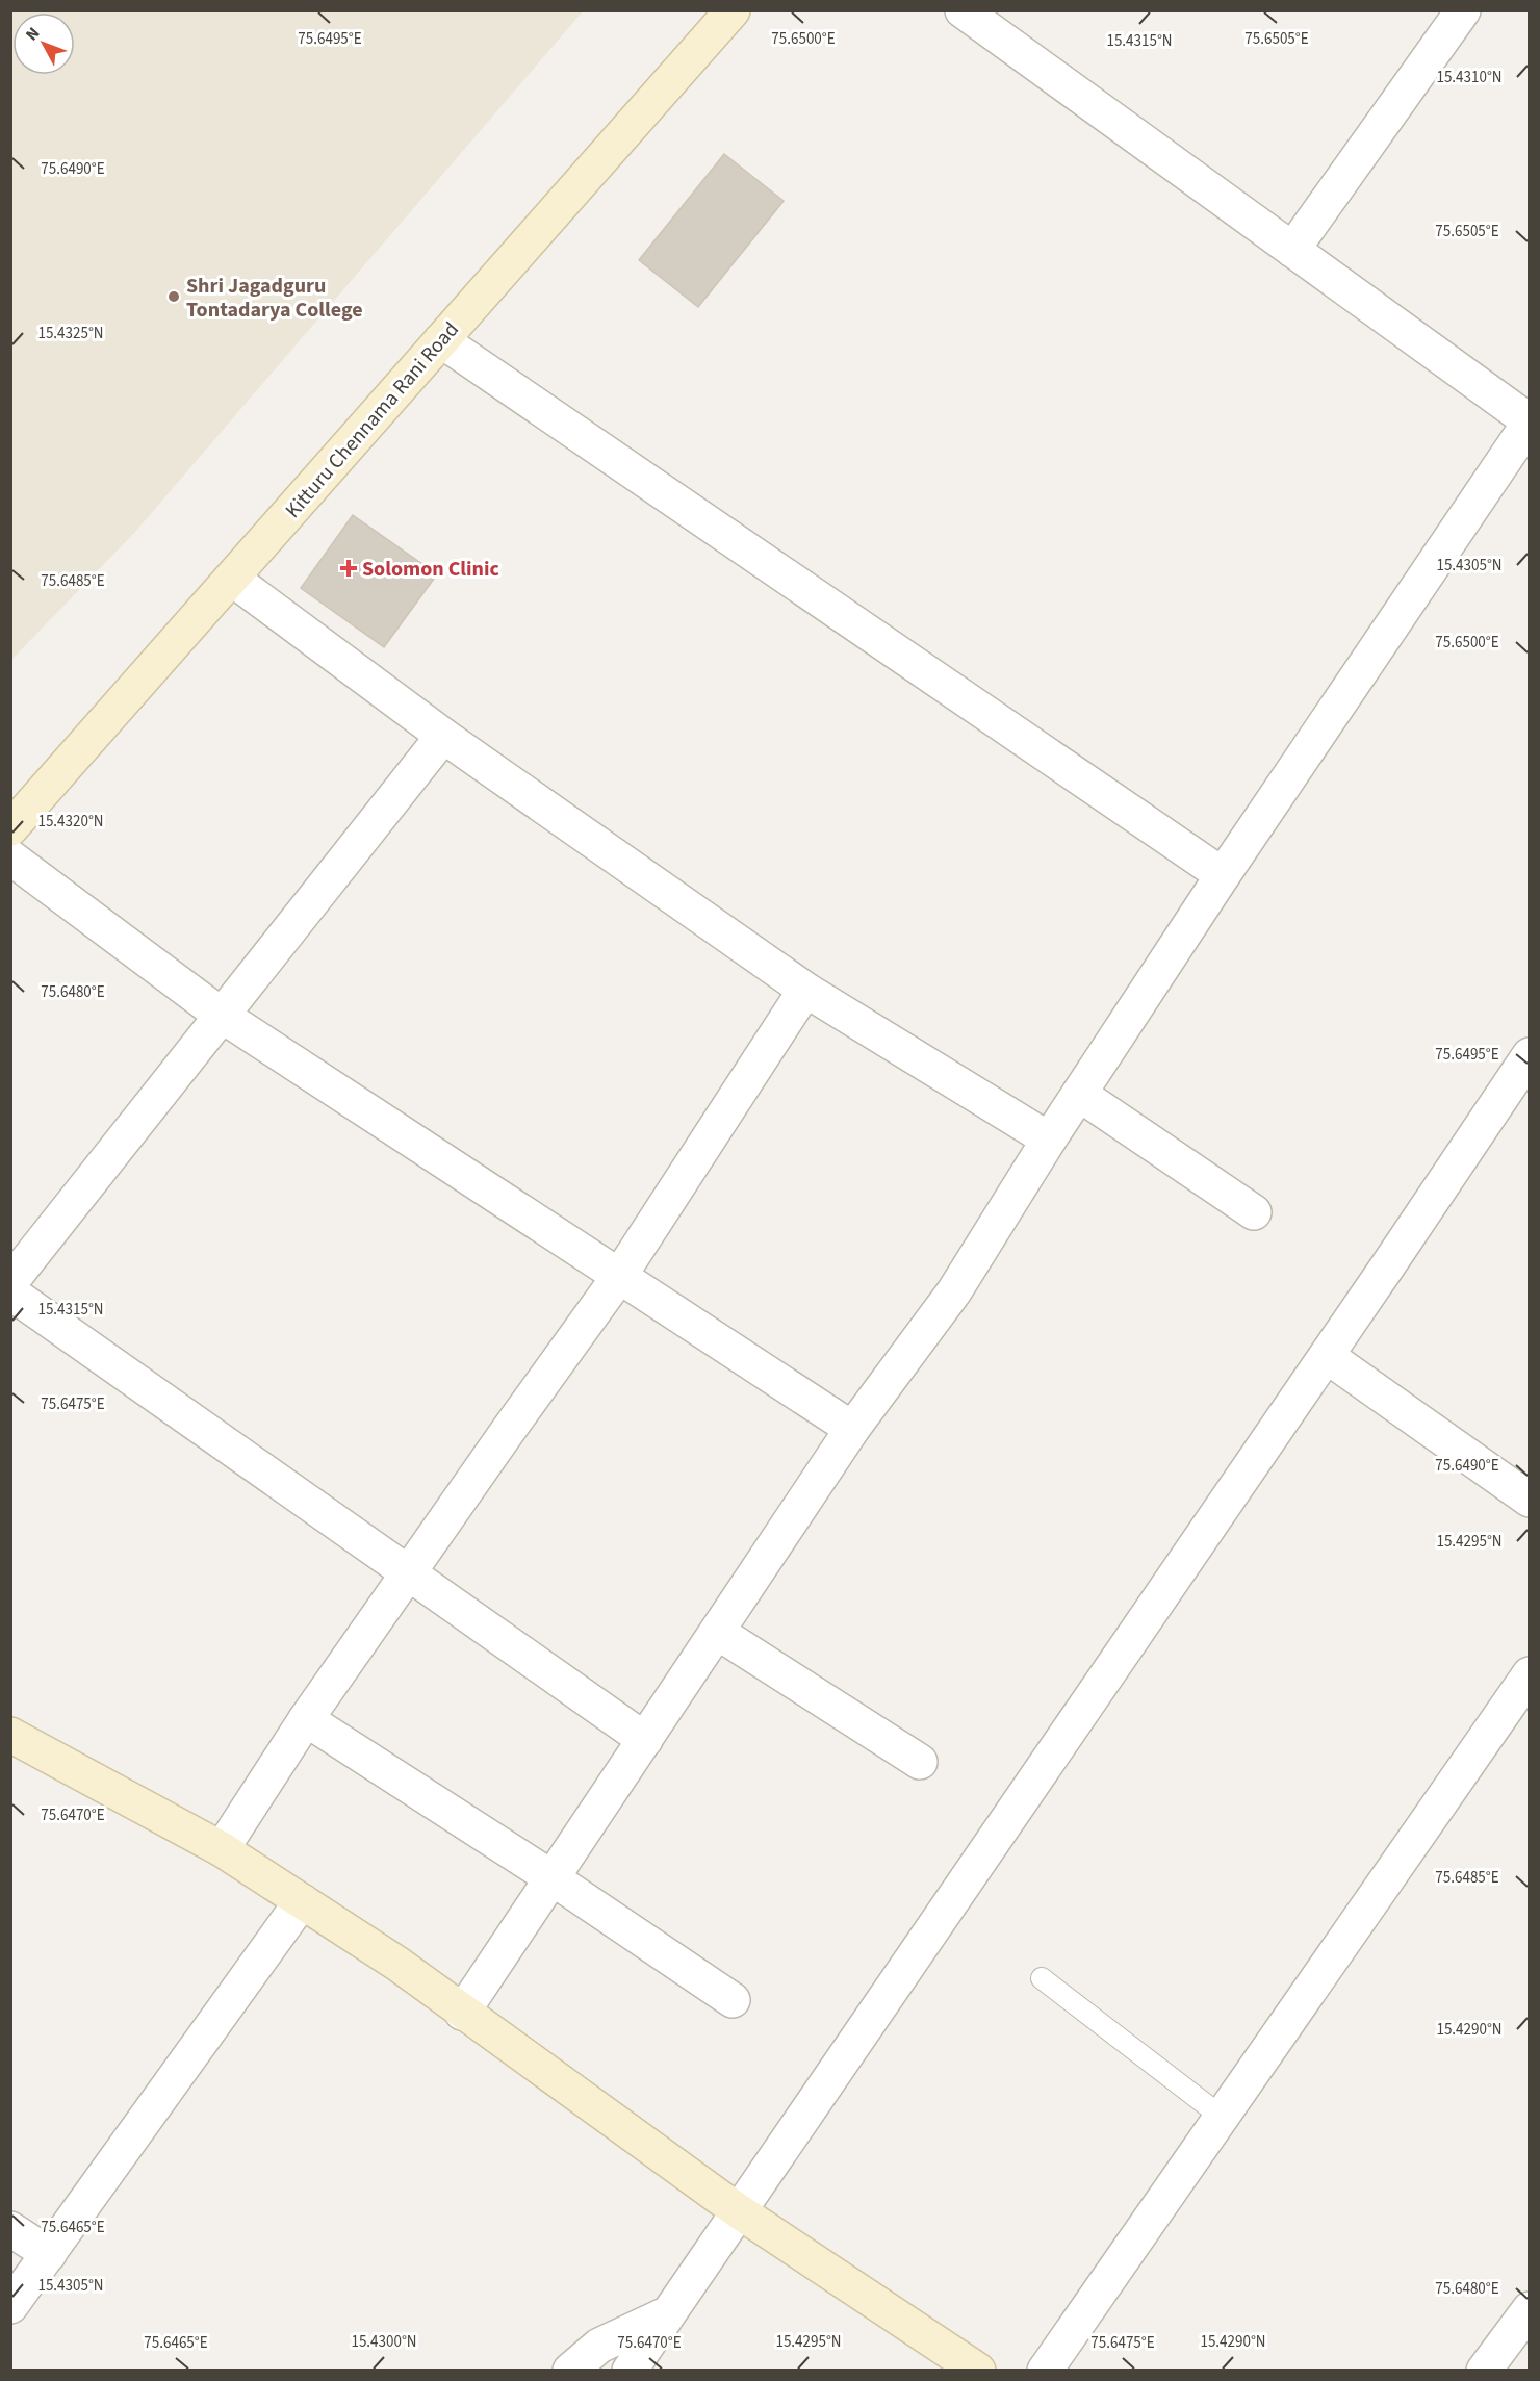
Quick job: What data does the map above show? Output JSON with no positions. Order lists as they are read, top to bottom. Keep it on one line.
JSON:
{"streets":{"street":["Kitturu Chennama Rani Road"]},"places":{"other":["Shri Jagadguru Tontadarya College"],"health":["Solomon Clinic"]},"north":"top left","coordinates":["75.6495°E","75.6500°E","75.6505°E","15.4315°N","15.4310°N","75.6490°E","15.4325°N","15.4305°N","75.6485°E","15.4320°N","75.6480°E","75.6475°E","15.4295°N","75.6470°E","15.4290°N","75.6465°E","15.4300°N"]}
